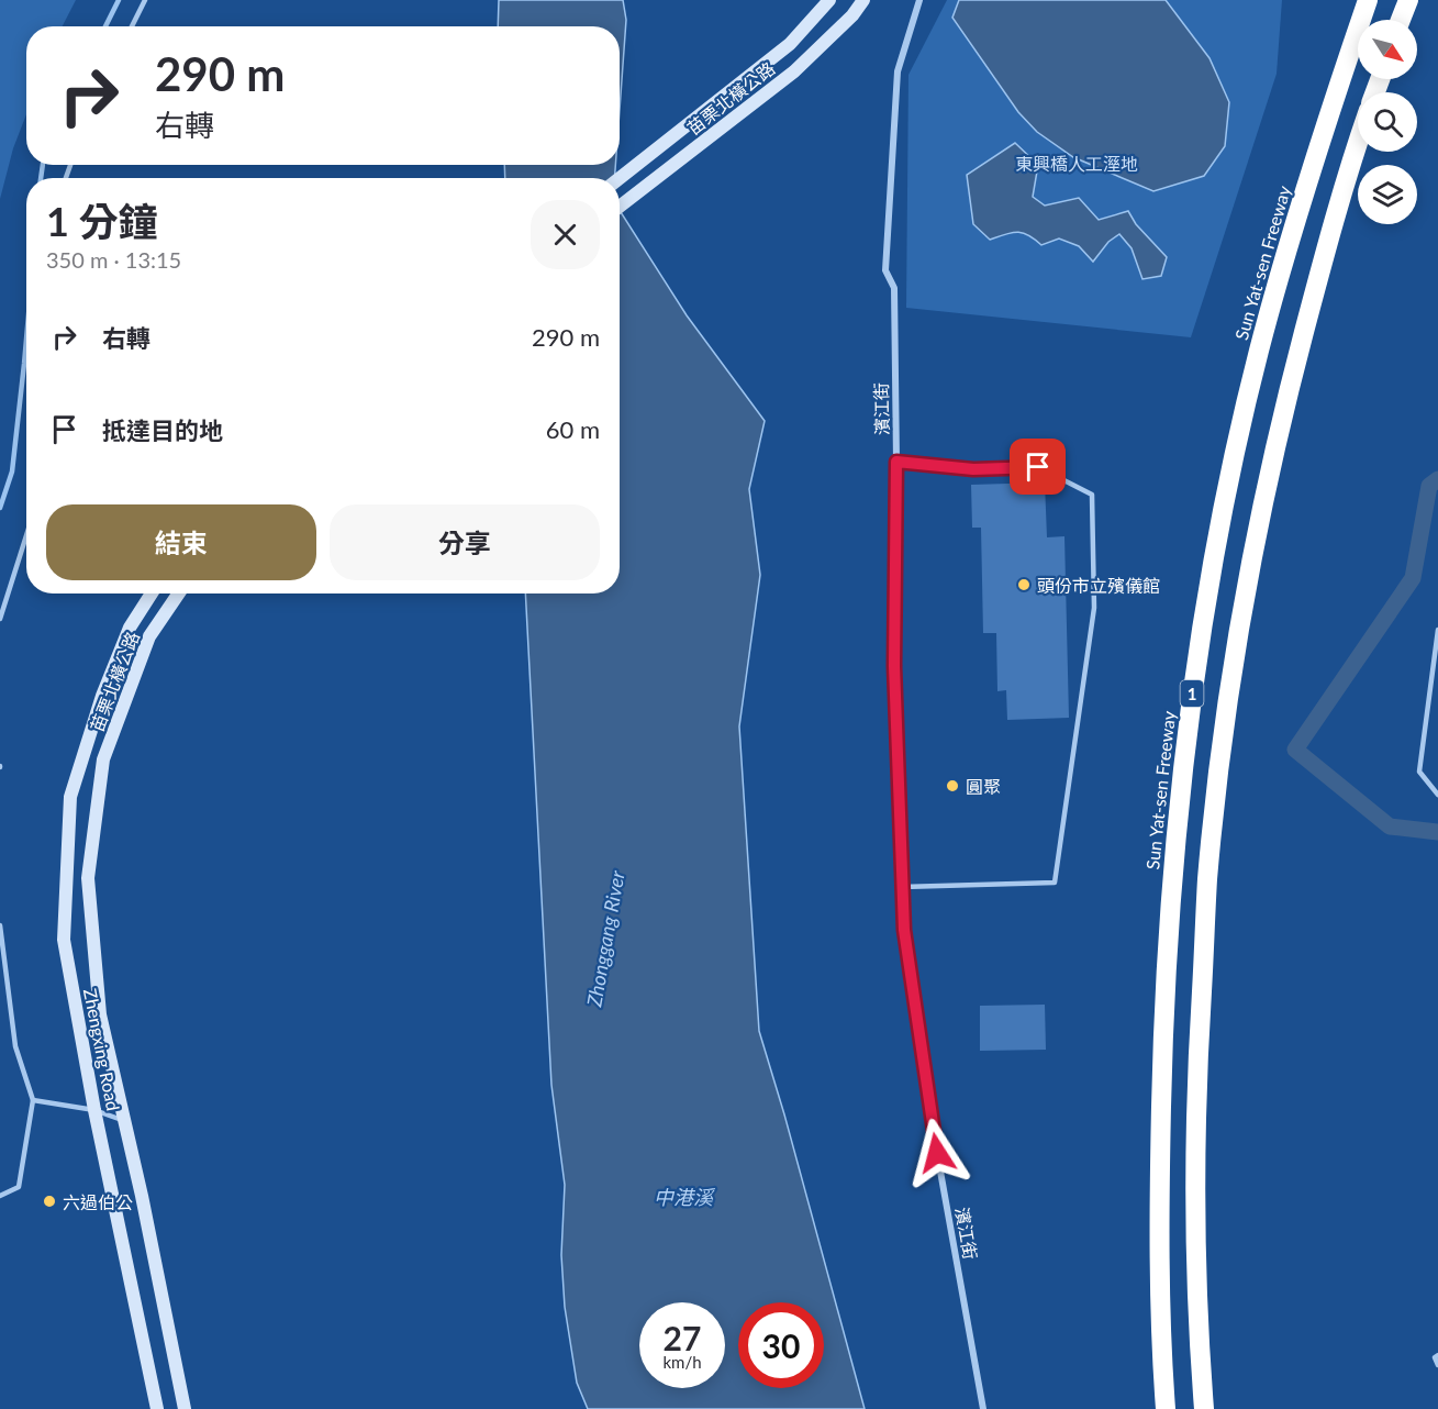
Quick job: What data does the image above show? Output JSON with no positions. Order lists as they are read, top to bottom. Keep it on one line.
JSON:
{"streets":{"highway":["Sun Yat-sen Freeway","1"],"main road":["苗栗北橫公路","Zhengxing Road"],"street":["濱江街"]},"crossings":[["苗栗北橫公路","Zhengxing Road"]],"water":["Zhonggang River","中港溪"],"parks":["東興橋人工溼地"],"places":["頭份市立殯儀館","圓聚","六過伯公"],"north":"bottom right","page":{"turn":["290 m","右轉"],"heading":["1 分鐘","350 m · 13:15"],"list":[{"name":"右轉","value":"290 m"},{"name":"抵達目的地","value":"60 m"}],"buttons":["結束","分享"],"speed":"27 km/h","limit":"30"}}
